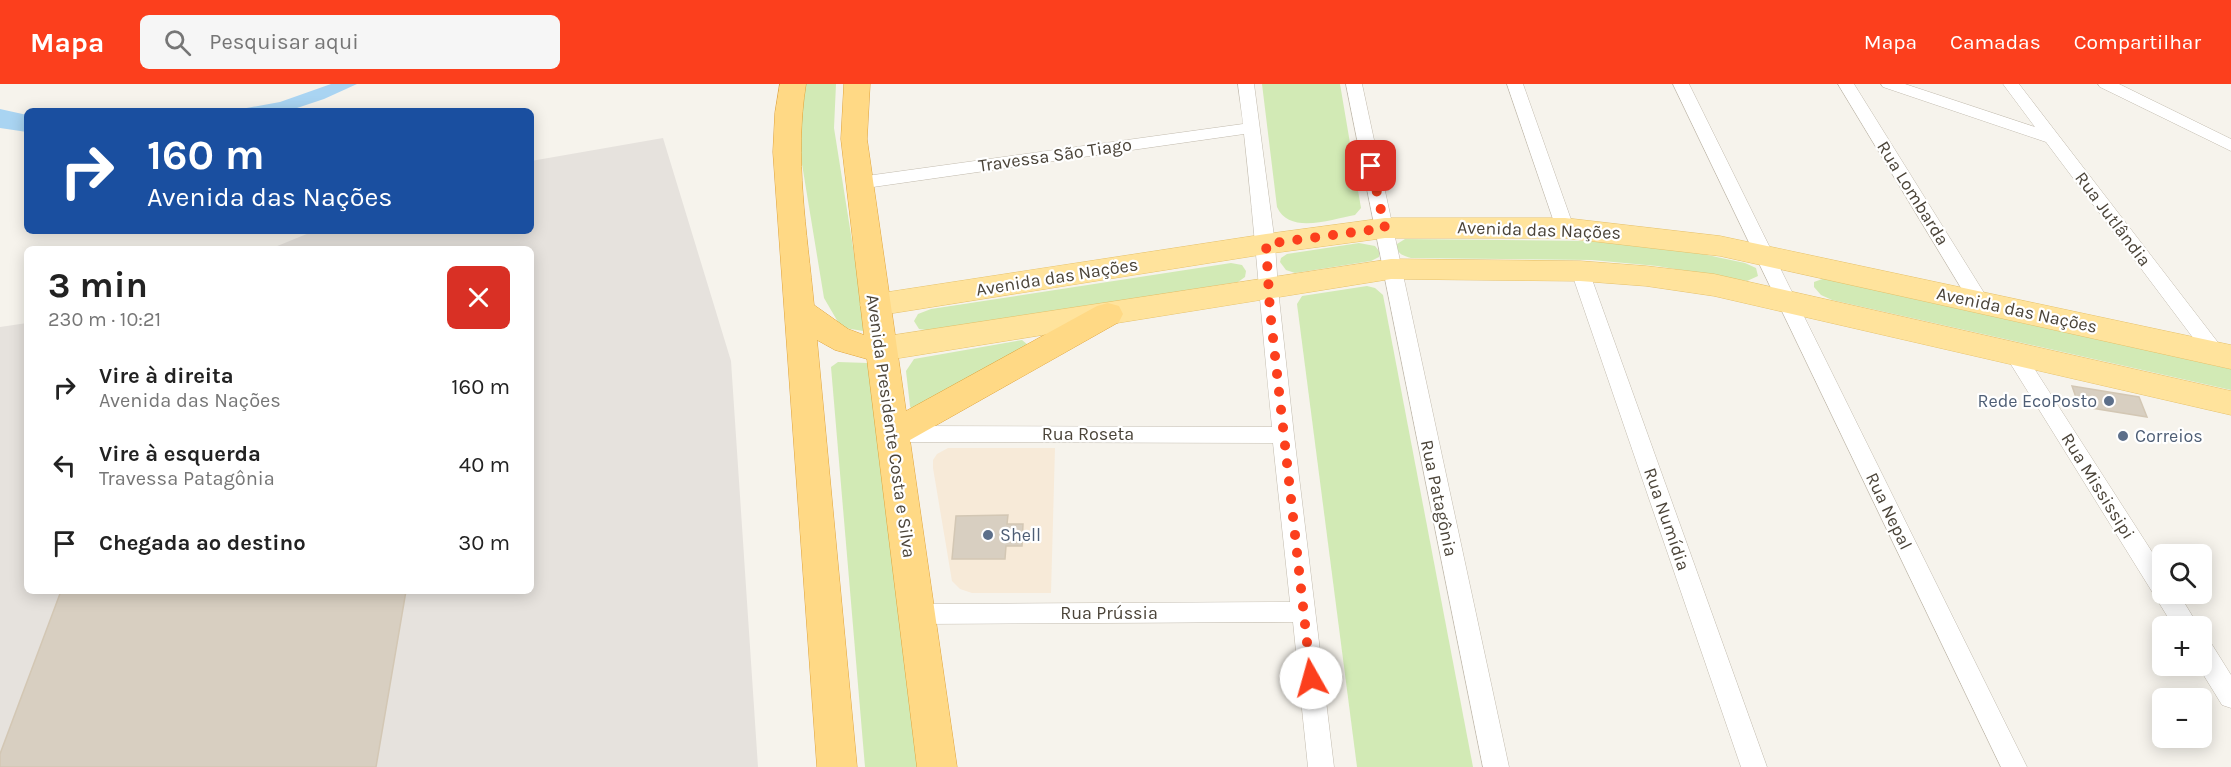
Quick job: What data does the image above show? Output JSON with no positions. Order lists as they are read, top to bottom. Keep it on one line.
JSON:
{"streets":{"highway":["Avenida Presidente Costa e Silva"],"main road":["Avenida das Nações"],"street":["Travessa São Tiago","Rua Lombarda","Rua Jutlândia","Rua Roseta","Rua Mississipi","Rua Patagônia","Rua Nepal","Rua Numídia","Rua Prússia"]},"crossings":[["Travessa São Tiago","Avenida Presidente Costa e Silva"],["Rua Lombarda","Avenida das Nações"],["Rua Jutlândia","Avenida das Nações"],["Avenida das Nações","Avenida Presidente Costa e Silva"],["Avenida das Nações","Rua Patagônia"],["Avenida das Nações","Rua Nepal"],["Avenida Presidente Costa e Silva","Rua Roseta"],["Avenida Presidente Costa e Silva","Rua Prússia"]],"places":["Rede EcoPosto","Correios","Shell"],"page":{"header":"Mapa","search":"Pesquisar aqui","nav":["Mapa","Camadas","Compartilhar"],"turn":["160 m","Avenida das Nações"],"heading":["3 min","230 m · 10:21"],"list":[{"name":"Vire à direita","note":"Avenida das Nações","value":"160 m"},{"name":"Vire à esquerda","note":"Travessa Patagônia","value":"40 m"},{"name":"Chegada ao destino","value":"30 m"}],"map_buttons":["+","−"]}}
